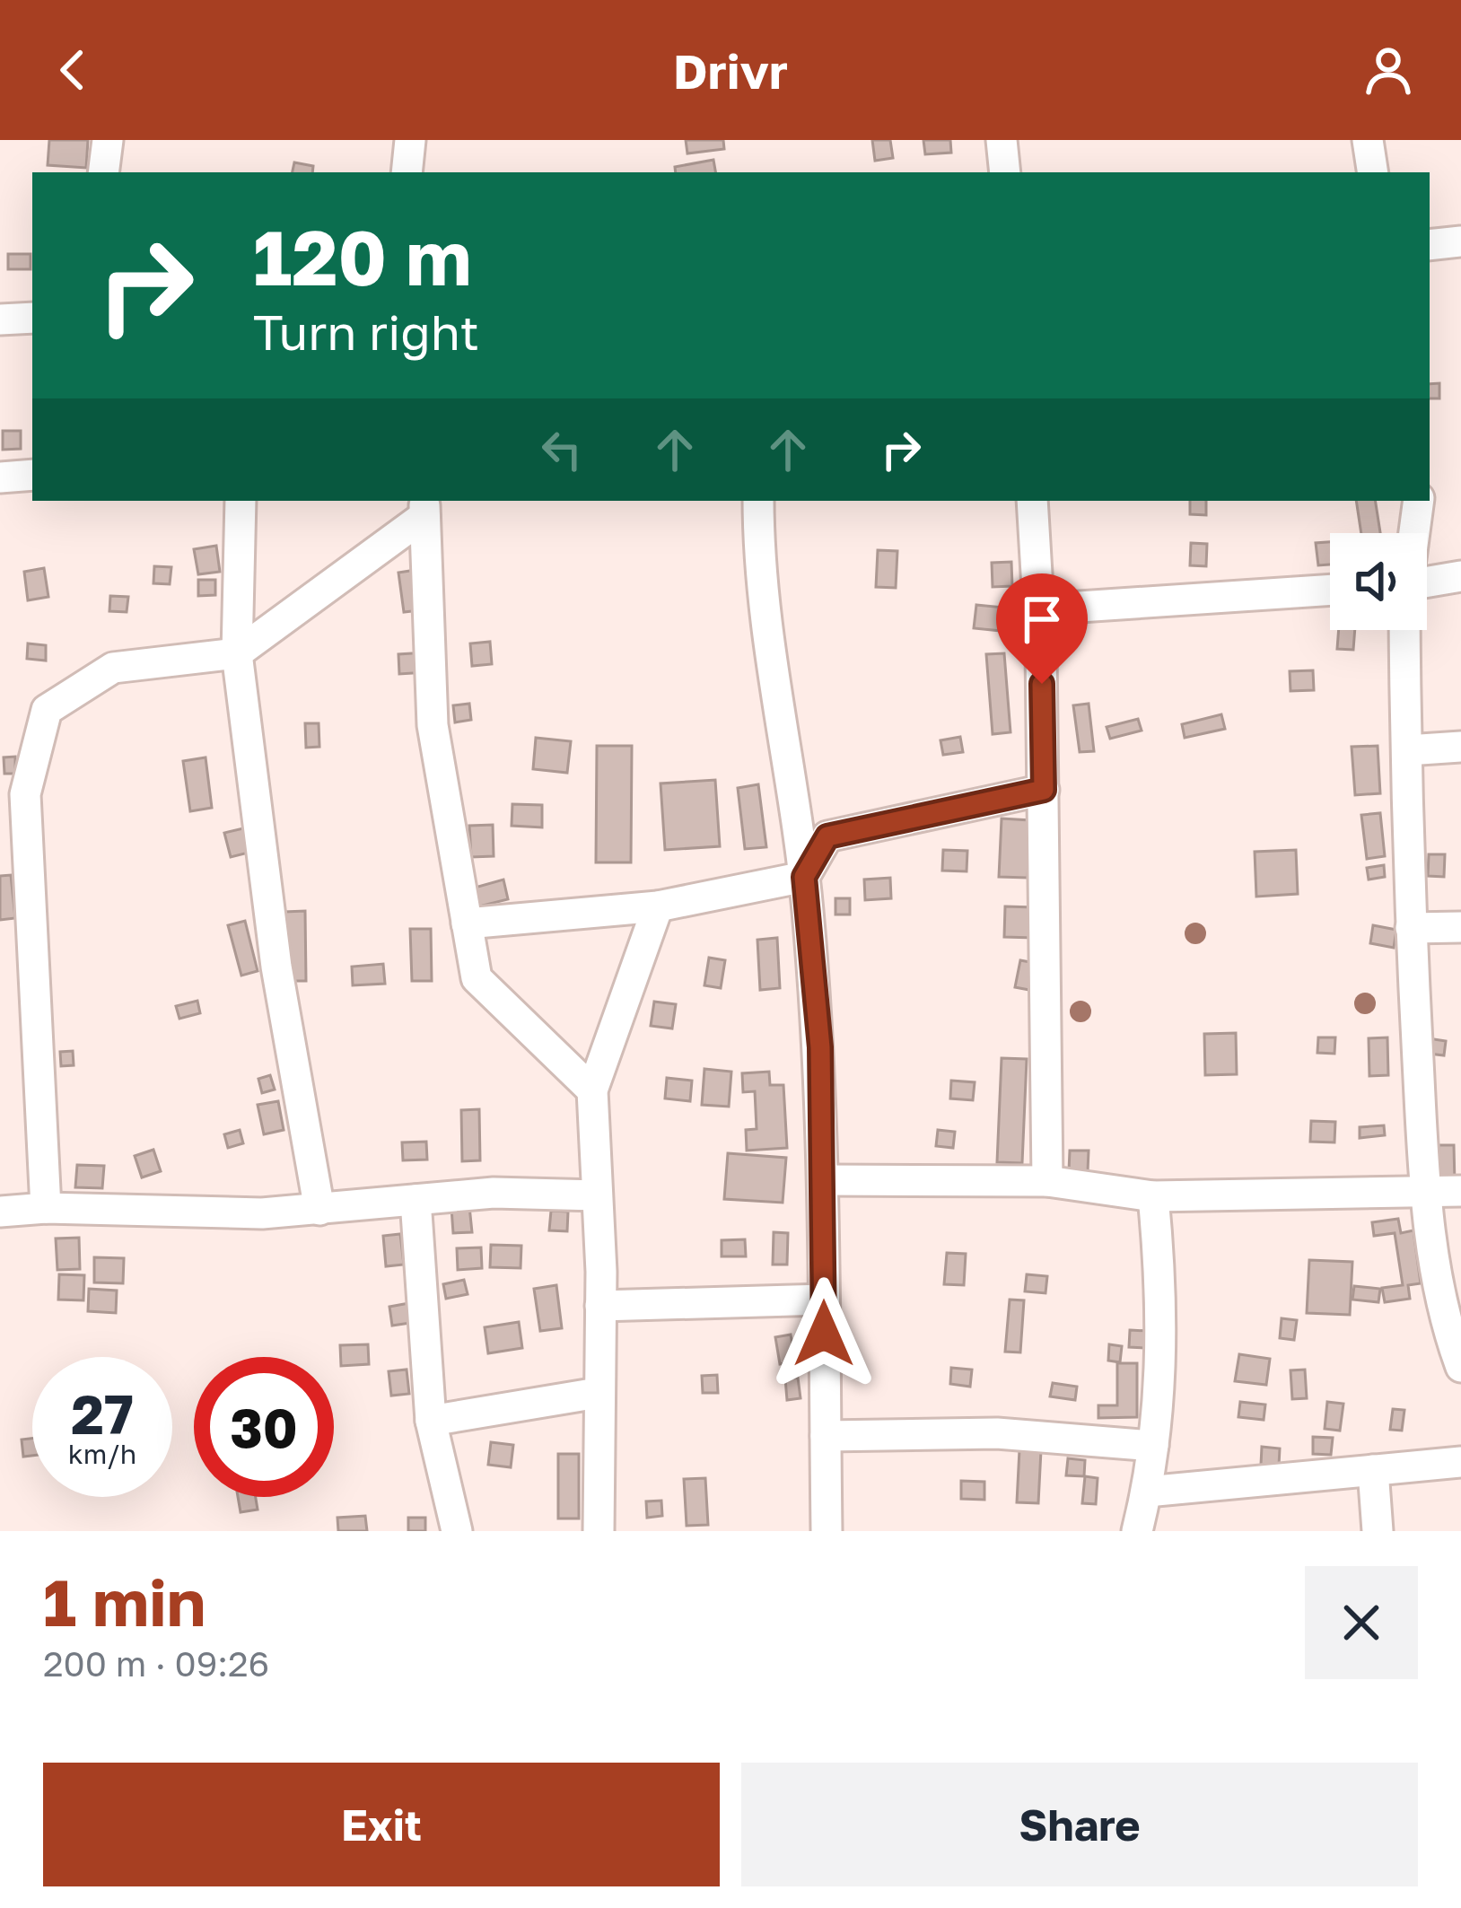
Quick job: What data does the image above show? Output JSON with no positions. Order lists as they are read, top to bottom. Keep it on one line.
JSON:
{"page":{"header":"Drivr","turn":["120 m","Turn right"],"speed":"27 km/h","limit":"30","heading":["1 min","200 m · 09:26"],"buttons":["Exit","Share"]}}
